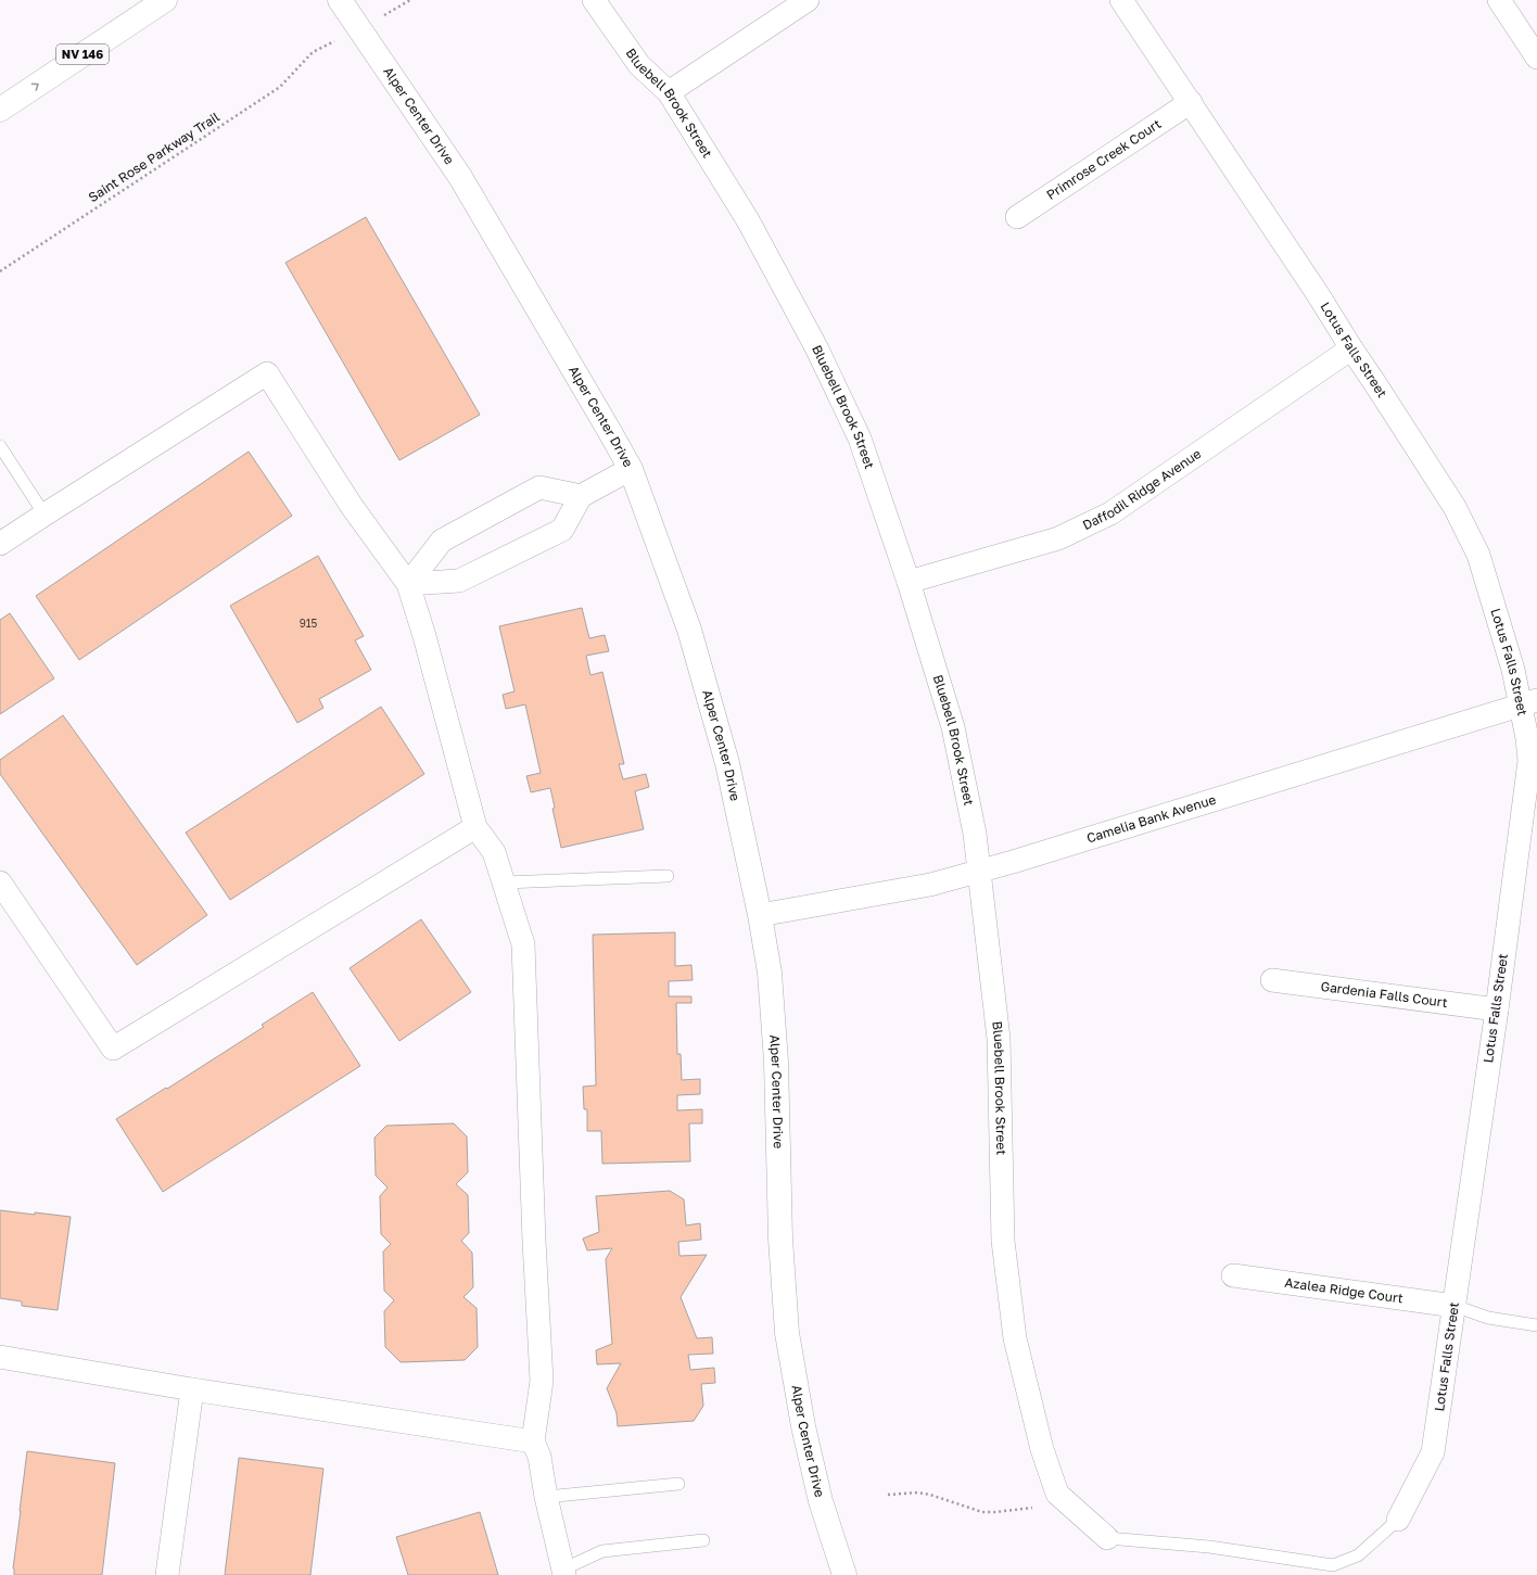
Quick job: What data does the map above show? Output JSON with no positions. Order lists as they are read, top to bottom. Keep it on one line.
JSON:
{"streets":{"main road":["NV 146","Alper Center Drive"],"street":["Bluebell Brook Street","Primrose Creek Court","Lotus Falls Street","Daffodil Ridge Avenue","Camelia Bank Avenue","Gardenia Falls Court","Azalea Ridge Court"],"path":["Saint Rose Parkway Trail"]},"crossings":[["Bluebell Brook Street","Daffodil Ridge Avenue"],["Bluebell Brook Street","Camelia Bank Avenue"],["Alper Center Drive","Camelia Bank Avenue"],["Primrose Creek Court","Lotus Falls Street"],["Lotus Falls Street","Daffodil Ridge Avenue"],["Lotus Falls Street","Camelia Bank Avenue"],["Lotus Falls Street","Gardenia Falls Court"],["Lotus Falls Street","Azalea Ridge Court"]],"house_numbers":["915"]}
